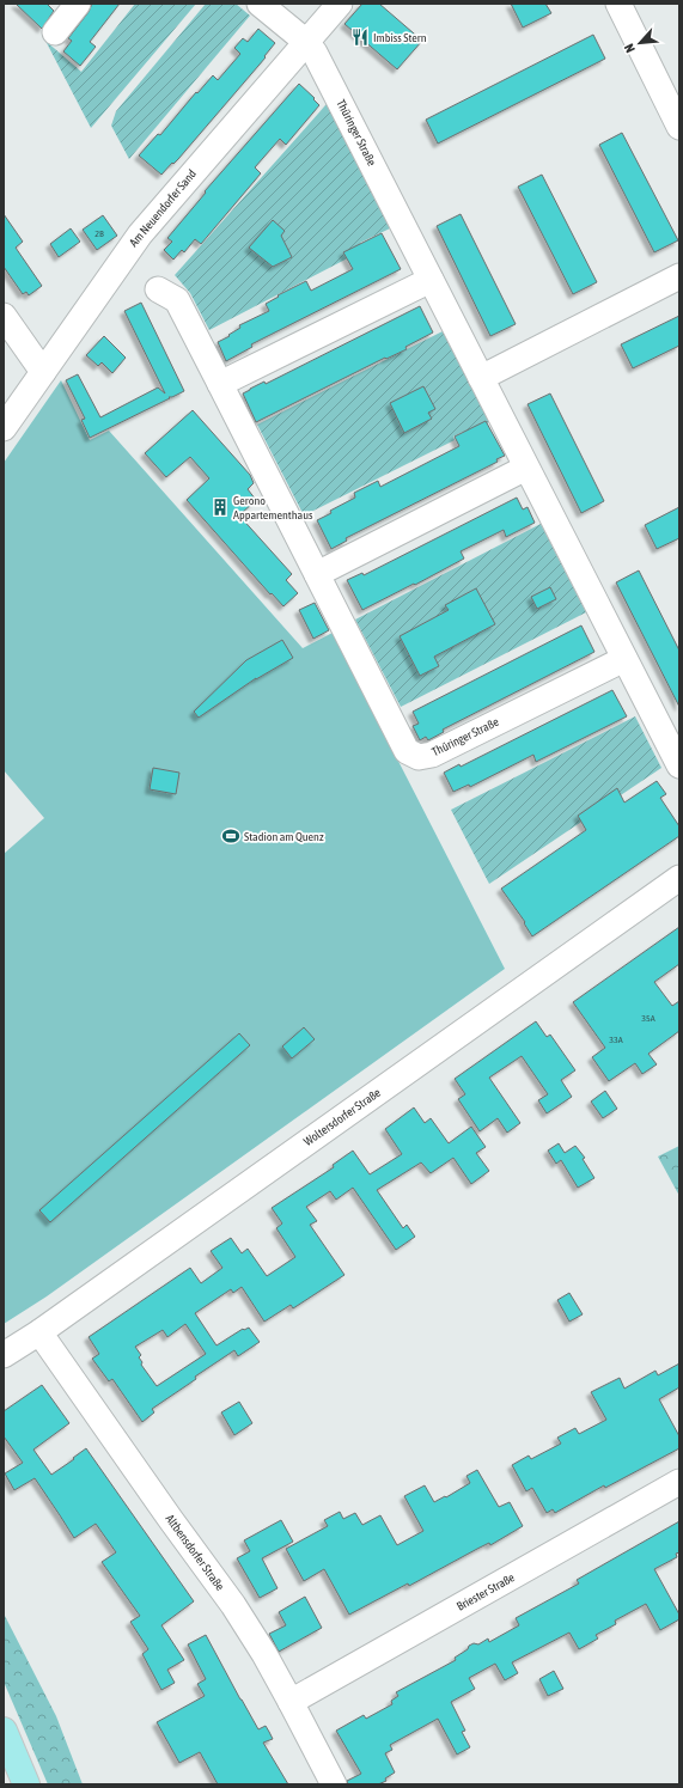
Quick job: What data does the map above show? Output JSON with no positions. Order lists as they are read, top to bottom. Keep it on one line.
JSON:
{"streets":{"street":["Thüringer Straße","Am Neuendorfer Sand","Woltersdorfer Straße","Altbensdorfer Straße","Briester Straße"]},"crossings":[["Thüringer Straße","Am Neuendorfer Sand"],["Woltersdorfer Straße","Altbensdorfer Straße"],["Altbensdorfer Straße","Briester Straße"]],"places":{"restaurant":["Imbiss Stern"],"building":["Gerono Appartementhaus"],"sports":["Stadion am Quenz"]},"house_numbers":["2B","35A","33A"],"north":"bottom left"}
